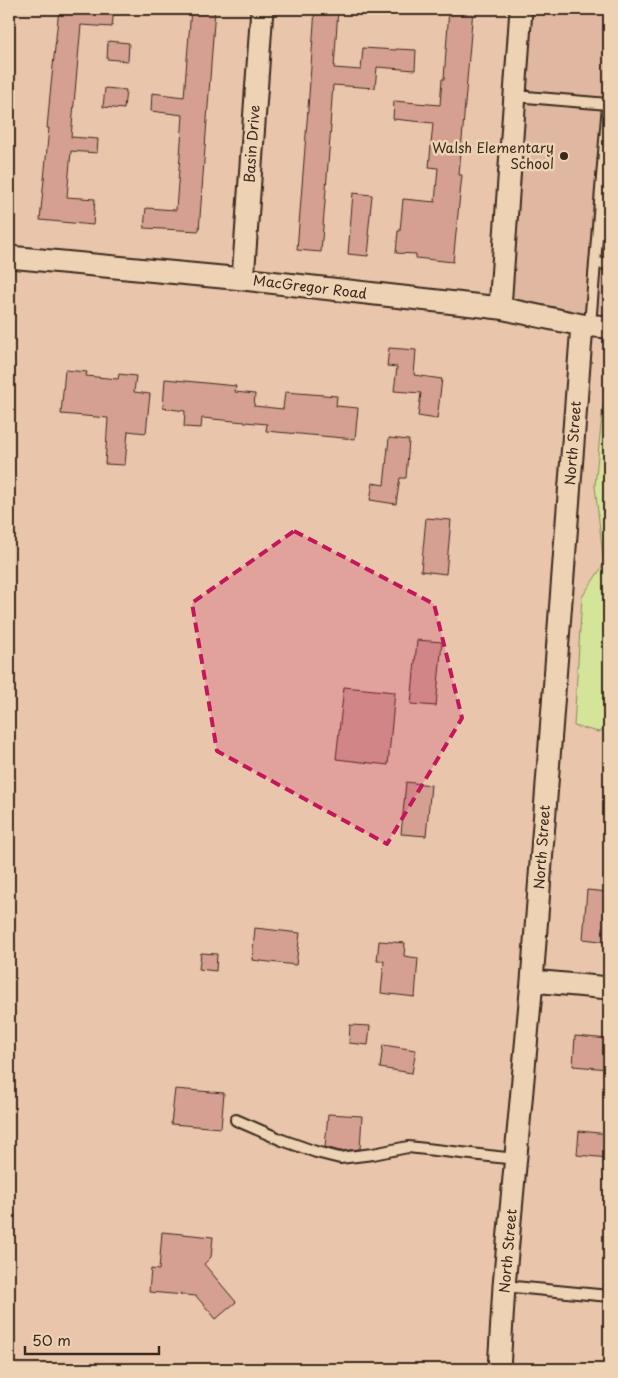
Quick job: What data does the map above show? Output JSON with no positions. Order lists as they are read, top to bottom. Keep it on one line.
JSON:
{"streets":{"street":["Basin Drive","MacGregor Road","North Street"]},"crossings":[["Basin Drive","MacGregor Road"],["MacGregor Road","North Street"]],"places":["Walsh Elementary School"],"scale_bar":"50 m"}
